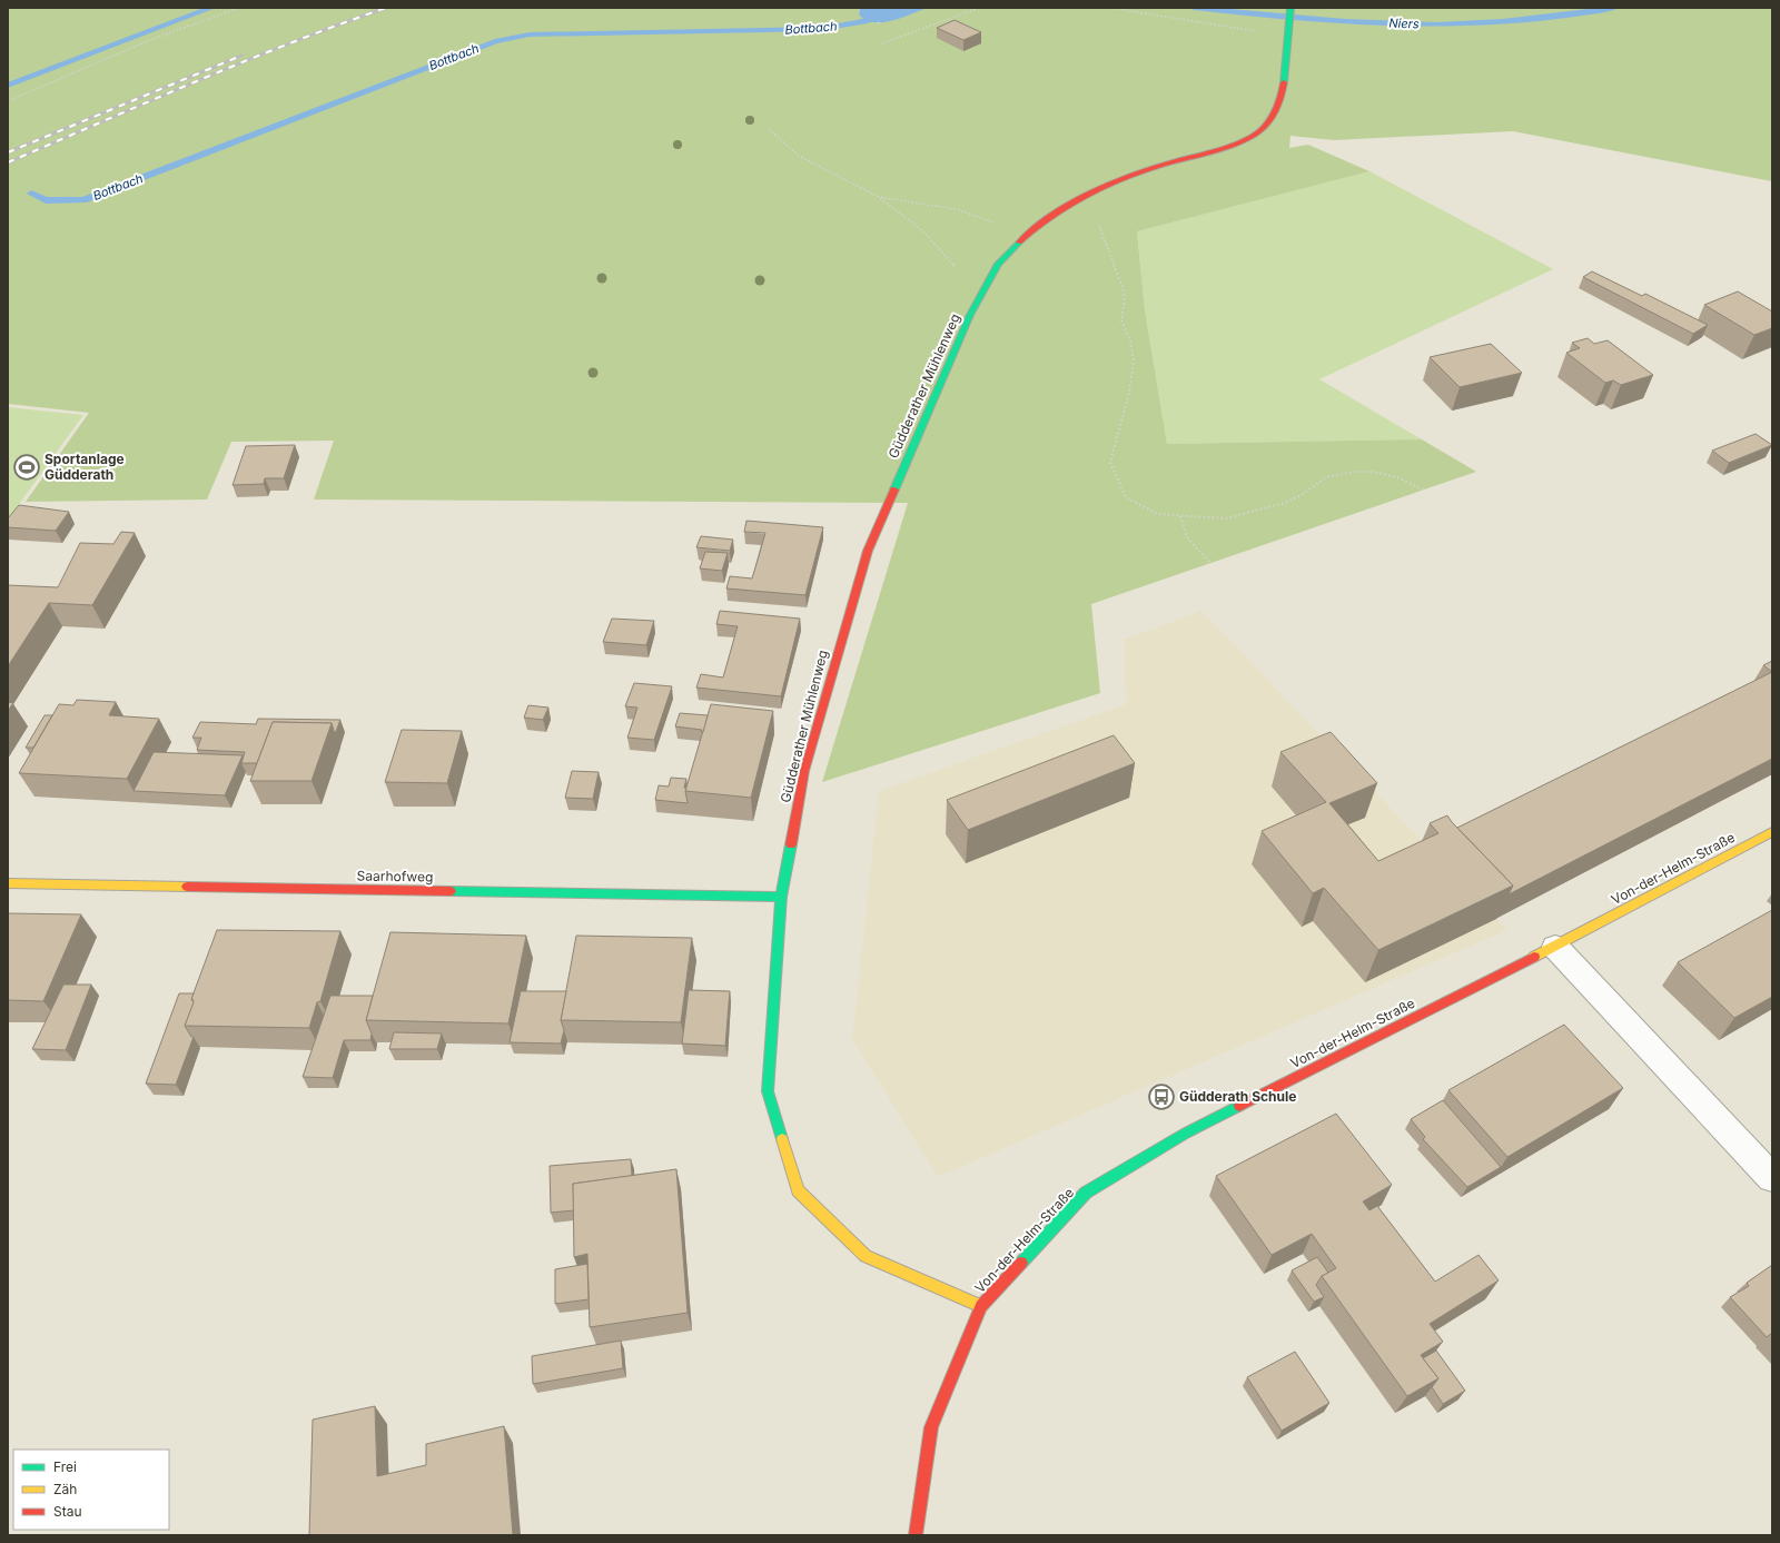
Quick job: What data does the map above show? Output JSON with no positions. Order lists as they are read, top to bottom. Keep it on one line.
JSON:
{"streets":{"street":["Güdderather Mühlenweg","Von-der-Helm-Straße","Saarhofweg"]},"crossings":[["Güdderather Mühlenweg","Von-der-Helm-Straße"],["Güdderather Mühlenweg","Saarhofweg"]],"water":["Niers","Bottbach"],"places":{"sports":["Sportanlage Güdderath"],"bus stop":["Güdderath Schule"]},"legend":["Frei","Zäh","Stau"]}
